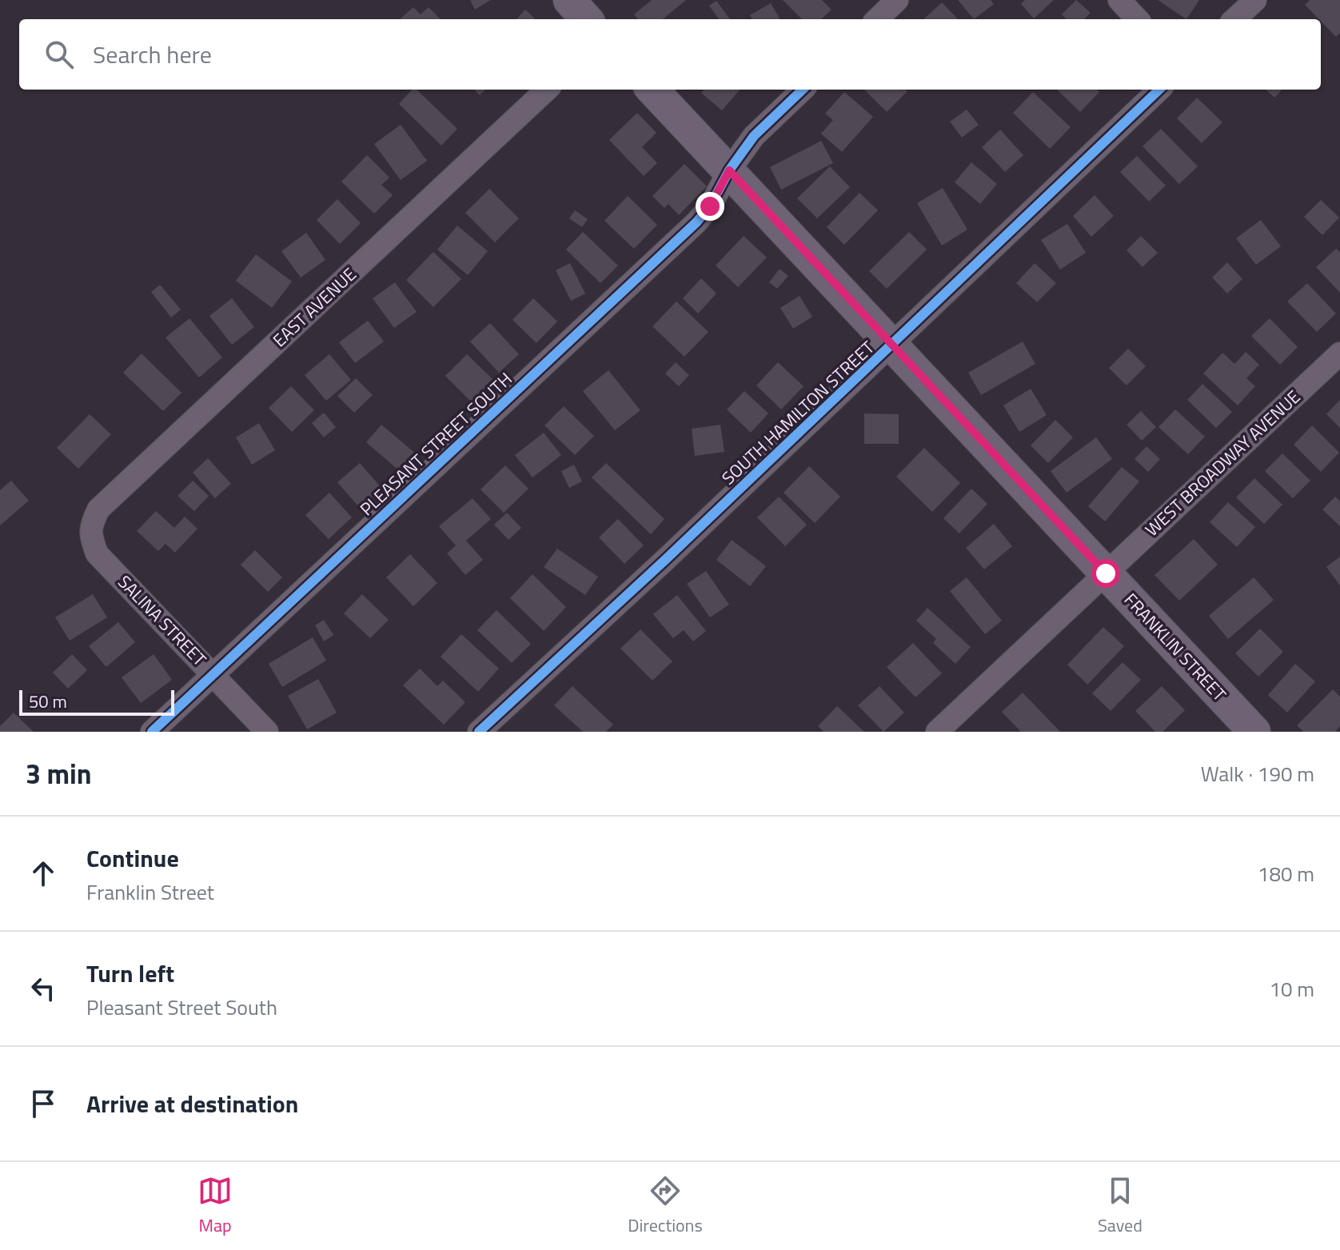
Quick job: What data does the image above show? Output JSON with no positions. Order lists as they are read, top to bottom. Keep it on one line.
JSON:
{"streets":{"street":["EAST AVENUE","SOUTH HAMILTON STREET","PLEASANT STREET SOUTH","WEST BROADWAY AVENUE","SALINA STREET","FRANKLIN STREET"]},"crossings":[["EAST AVENUE","SALINA STREET"],["SOUTH HAMILTON STREET","FRANKLIN STREET"],["PLEASANT STREET SOUTH","SALINA STREET"],["PLEASANT STREET SOUTH","FRANKLIN STREET"],["WEST BROADWAY AVENUE","FRANKLIN STREET"]],"scale_bar":"50 m","page":{"search":"Search here","scale":"50 m","heading":["3 min","Walk · 190 m"],"list":[["Continue","Franklin Street","180 m"],["Turn left","Pleasant Street South","10 m"],"Arrive at destination"],"nav":["Map","Directions","Saved"]}}
